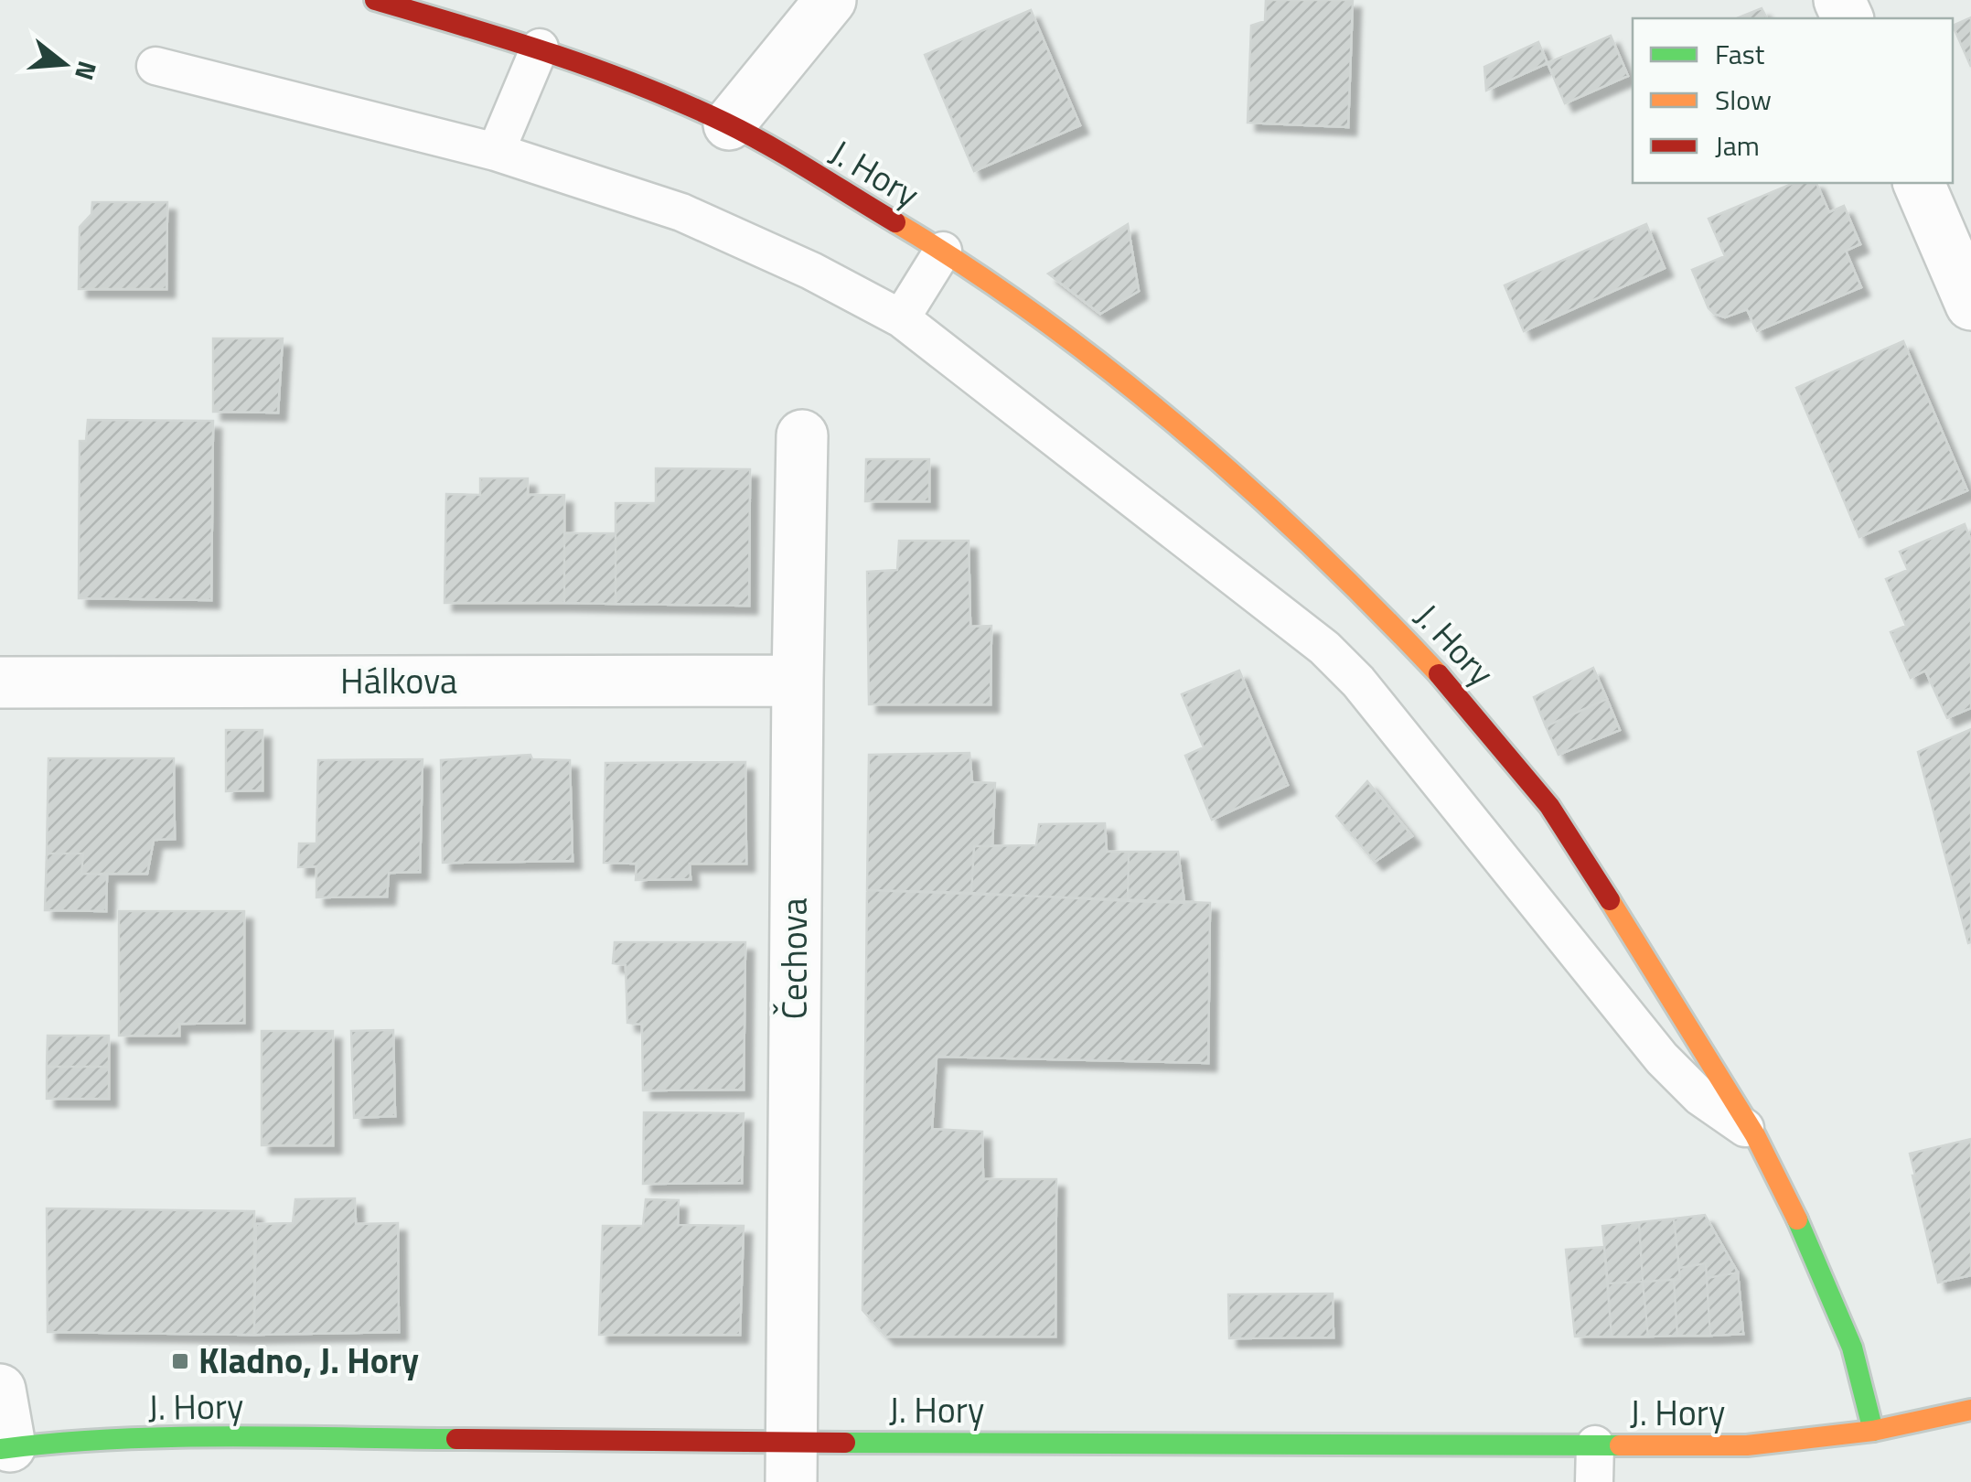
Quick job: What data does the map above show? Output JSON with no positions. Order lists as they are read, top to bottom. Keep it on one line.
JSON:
{"streets":{"street":["J. Hory","Hálkova","Čechova"]},"crossings":[["J. Hory","Čechova"],["Hálkova","Čechova"]],"places":{"transit":["Kladno, J. Hory"]},"legend":["Fast","Slow","Jam"],"north":"right"}
